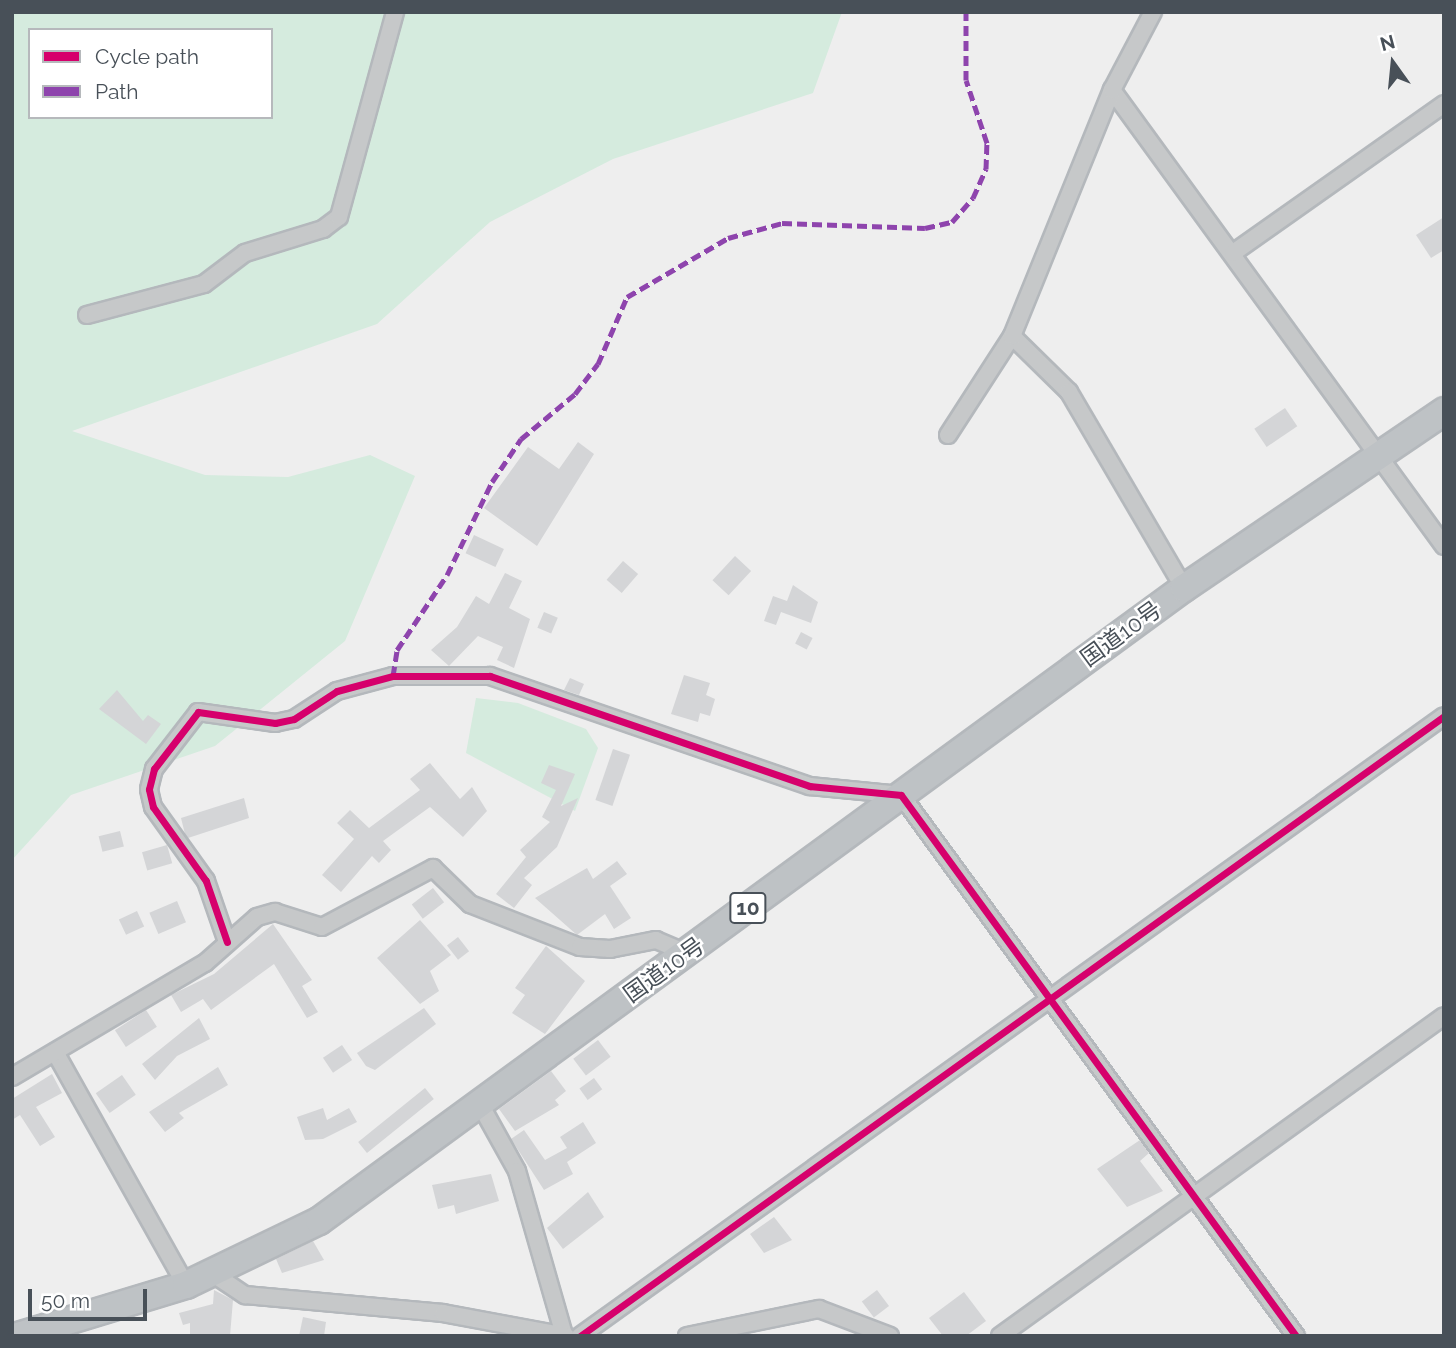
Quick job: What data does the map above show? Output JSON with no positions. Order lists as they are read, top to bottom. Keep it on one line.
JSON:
{"streets":{"highway":["国道10号","10"]},"legend":["Cycle path","Path"],"scale_bar":"50 m","north":"top"}
